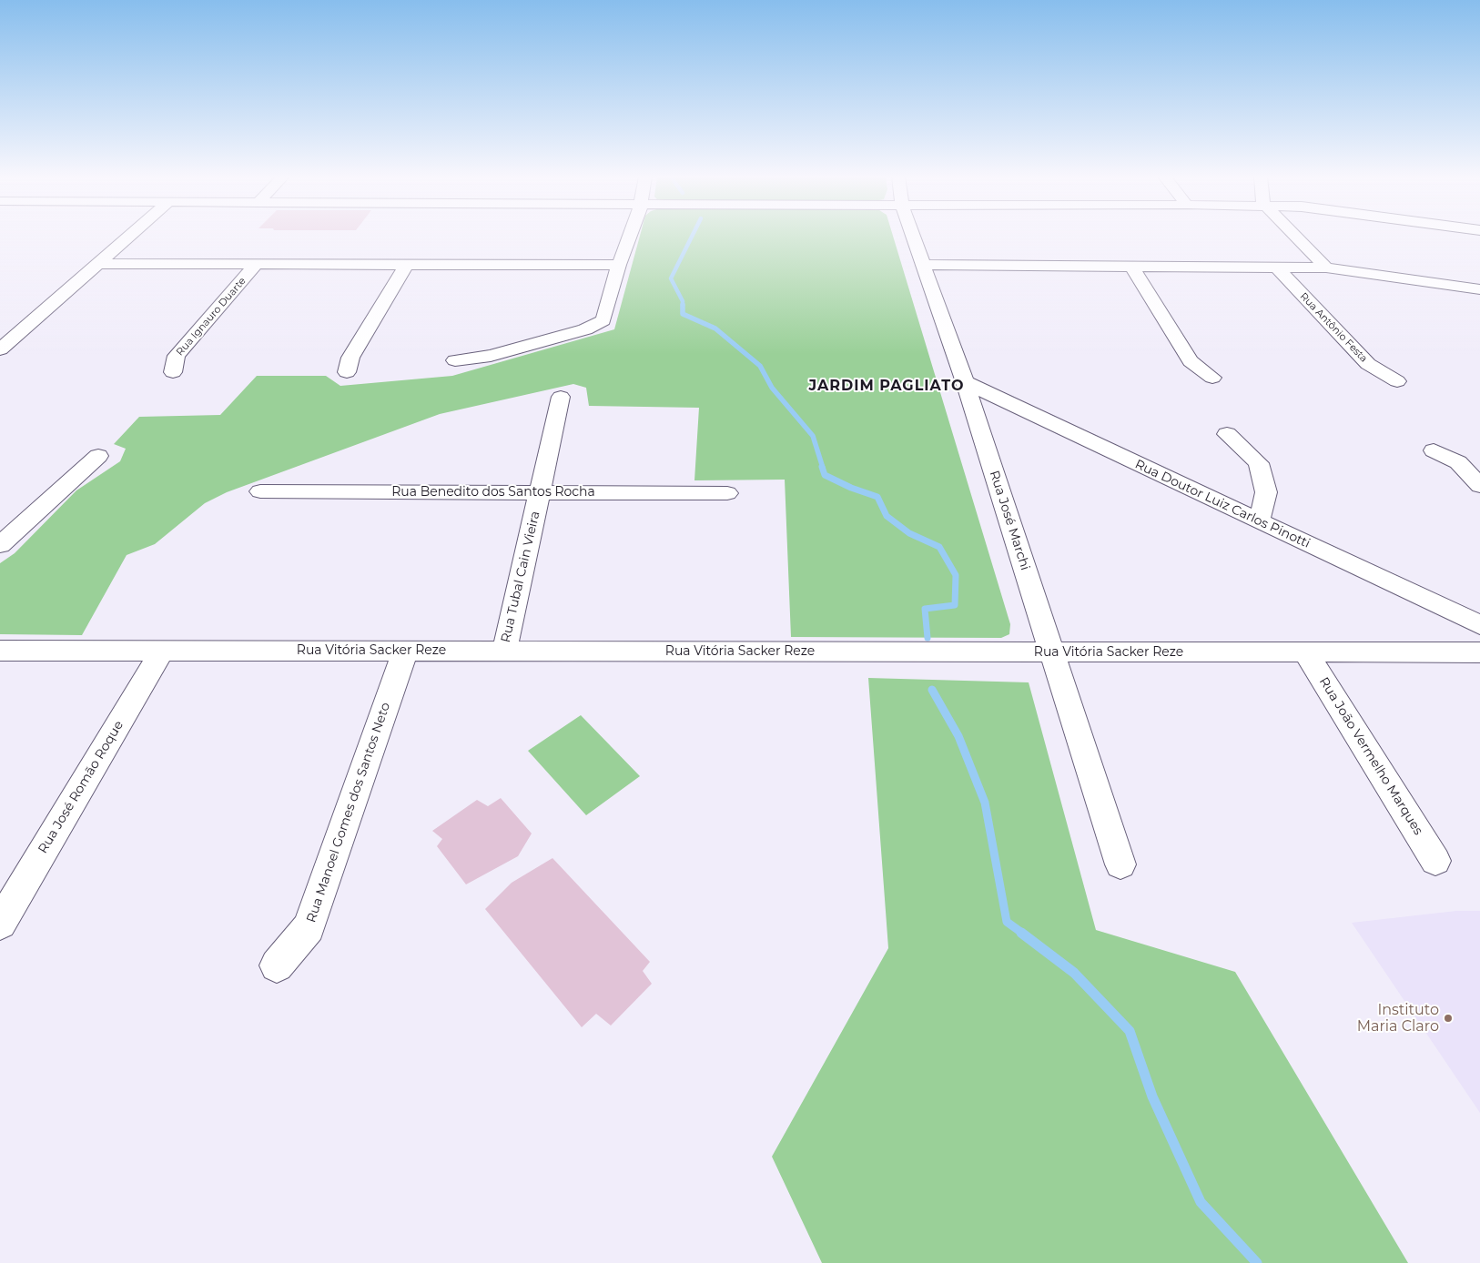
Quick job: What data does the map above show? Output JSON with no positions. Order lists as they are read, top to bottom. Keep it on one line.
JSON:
{"streets":{"street":["Rua Ignauro Duarte","Rua Antônio Festa","Rua Benedito dos Santos Rocha","Rua Doutor Luiz Carlos Pinotti","Rua José Marchi","Rua Tubal Cain Vieira","Rua Vitória Sacker Reze","Rua João Vermelho Marques","Rua José Romão Roque","Rua Manoel Gomes dos Santos Neto"]},"crossings":[["Rua Benedito dos Santos Rocha","Rua Tubal Cain Vieira"],["Rua Doutor Luiz Carlos Pinotti","Rua José Marchi"],["Rua José Marchi","Rua Vitória Sacker Reze"],["Rua Tubal Cain Vieira","Rua Vitória Sacker Reze"],["Rua Vitória Sacker Reze","Rua João Vermelho Marques"],["Rua Vitória Sacker Reze","Rua José Romão Roque"],["Rua Vitória Sacker Reze","Rua Manoel Gomes dos Santos Neto"]],"districts":["JARDIM PAGLIATO"],"places":["Instituto Maria Claro"]}
